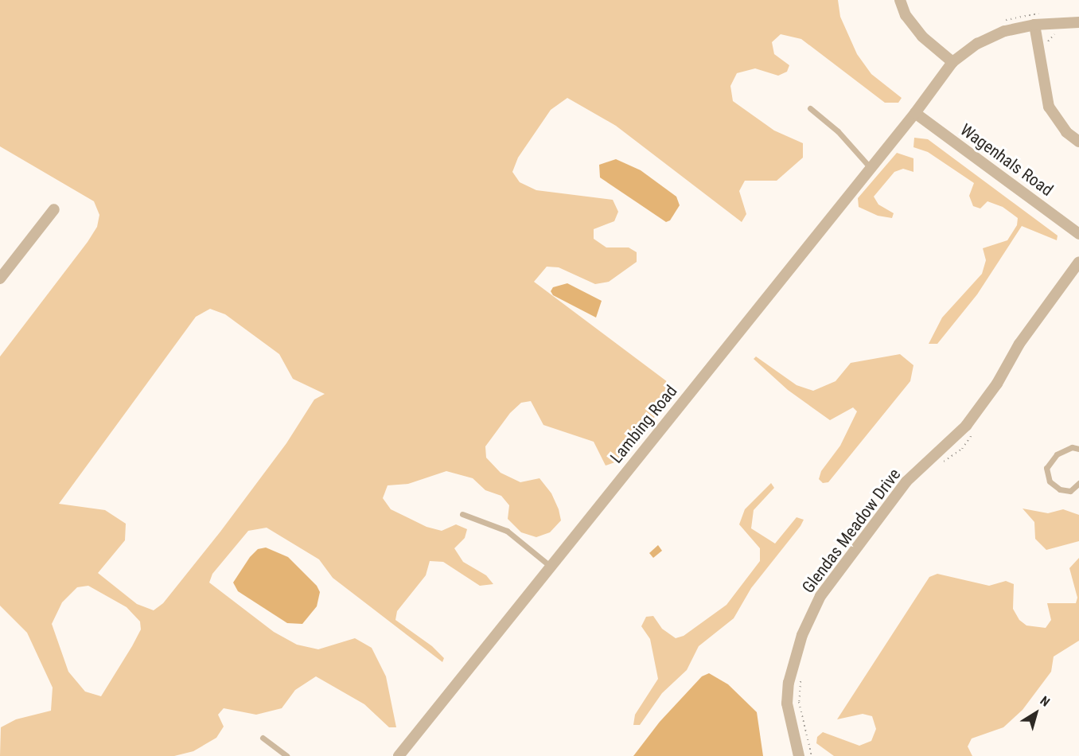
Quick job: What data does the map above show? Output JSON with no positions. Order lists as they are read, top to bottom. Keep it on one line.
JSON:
{"streets":{"street":["Wagenhals Road","Lambing Road","Glendas Meadow Drive"]},"crossings":[["Wagenhals Road","Lambing Road"]],"north":"top right"}
